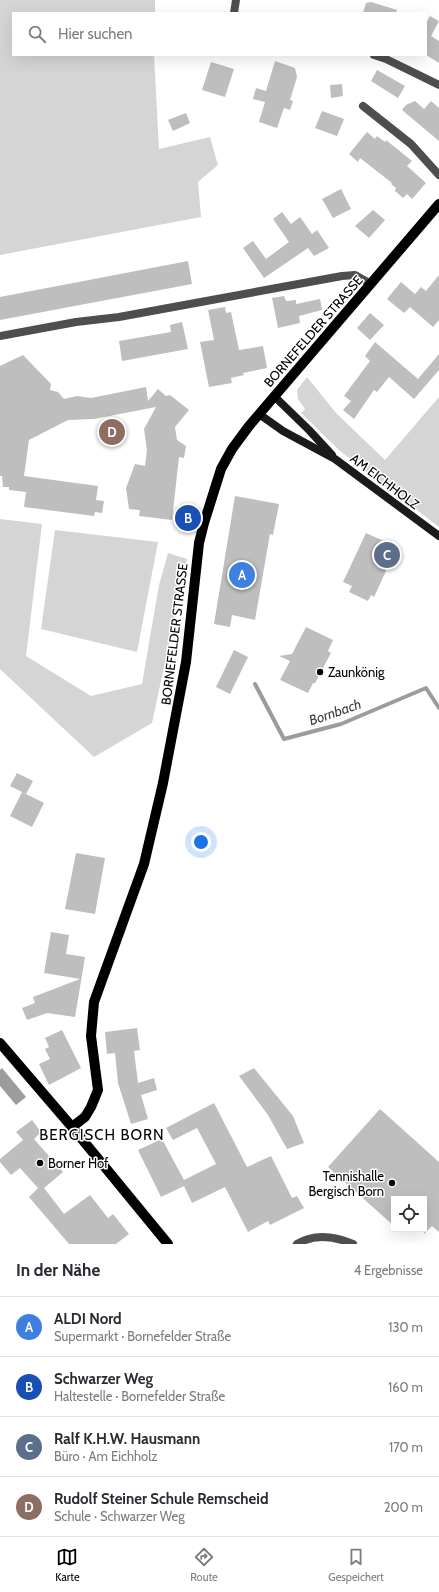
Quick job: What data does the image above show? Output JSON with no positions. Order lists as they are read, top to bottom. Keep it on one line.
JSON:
{"streets":{"main road":["BORNEFELDER STRASSE","AM EICHHOLZ"]},"crossings":[["BORNEFELDER STRASSE","AM EICHHOLZ"]],"districts":["BERGISCH BORN"],"water":["Bornbach"],"places":["Zaunkönig","Borner Hof","Tennishalle Bergisch Born"],"page":{"search":"Hier suchen","pins":["D","B","C","A"],"heading":["In der Nähe","4 Ergebnisse"],"list":[{"mark":"A","name":"ALDI Nord","note":"Supermarkt · Bornefelder Straße","value":"130 m"},{"mark":"B","name":"Schwarzer Weg","note":"Haltestelle · Bornefelder Straße","value":"160 m"},{"mark":"C","name":"Ralf K.H.W. Hausmann","note":"Büro · Am Eichholz","value":"170 m"},{"mark":"D","name":"Rudolf Steiner Schule Remscheid","note":"Schule · Schwarzer Weg","value":"200 m"}],"nav":["Karte","Route","Gespeichert"]}}
